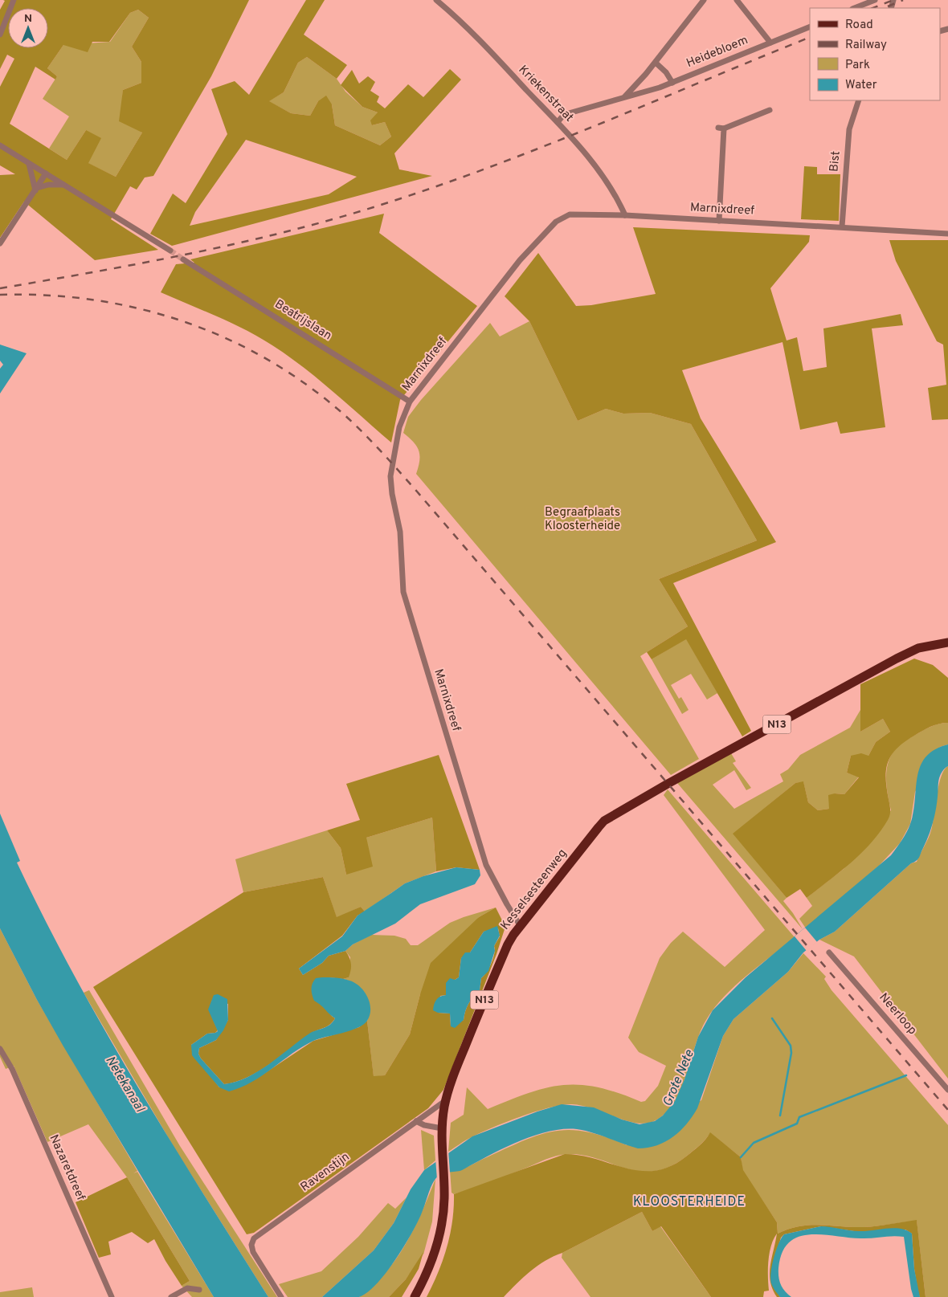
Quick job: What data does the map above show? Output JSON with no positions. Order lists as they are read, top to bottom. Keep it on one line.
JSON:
{"streets":{"main road":["N13","Kesselsesteenweg"],"street":["Heidebloem","Kriekenstraat","Bist","Marnixdreef","Beatrijslaan","Neerloop","Nazaretdreef","Ravenstijn"]},"crossings":[["Heidebloem","Kriekenstraat"],["Kriekenstraat","Marnixdreef"],["Bist","Marnixdreef"],["Marnixdreef","Beatrijslaan"],["Marnixdreef","Kesselsesteenweg"],["Kesselsesteenweg","Ravenstijn"]],"districts":["KLOOSTERHEIDE"],"water":["Grote Nete","Netekanaal"],"parks":["Begraafplaats Kloosterheide"],"legend":["Road","Railway","Park","Water"],"north":"top"}
